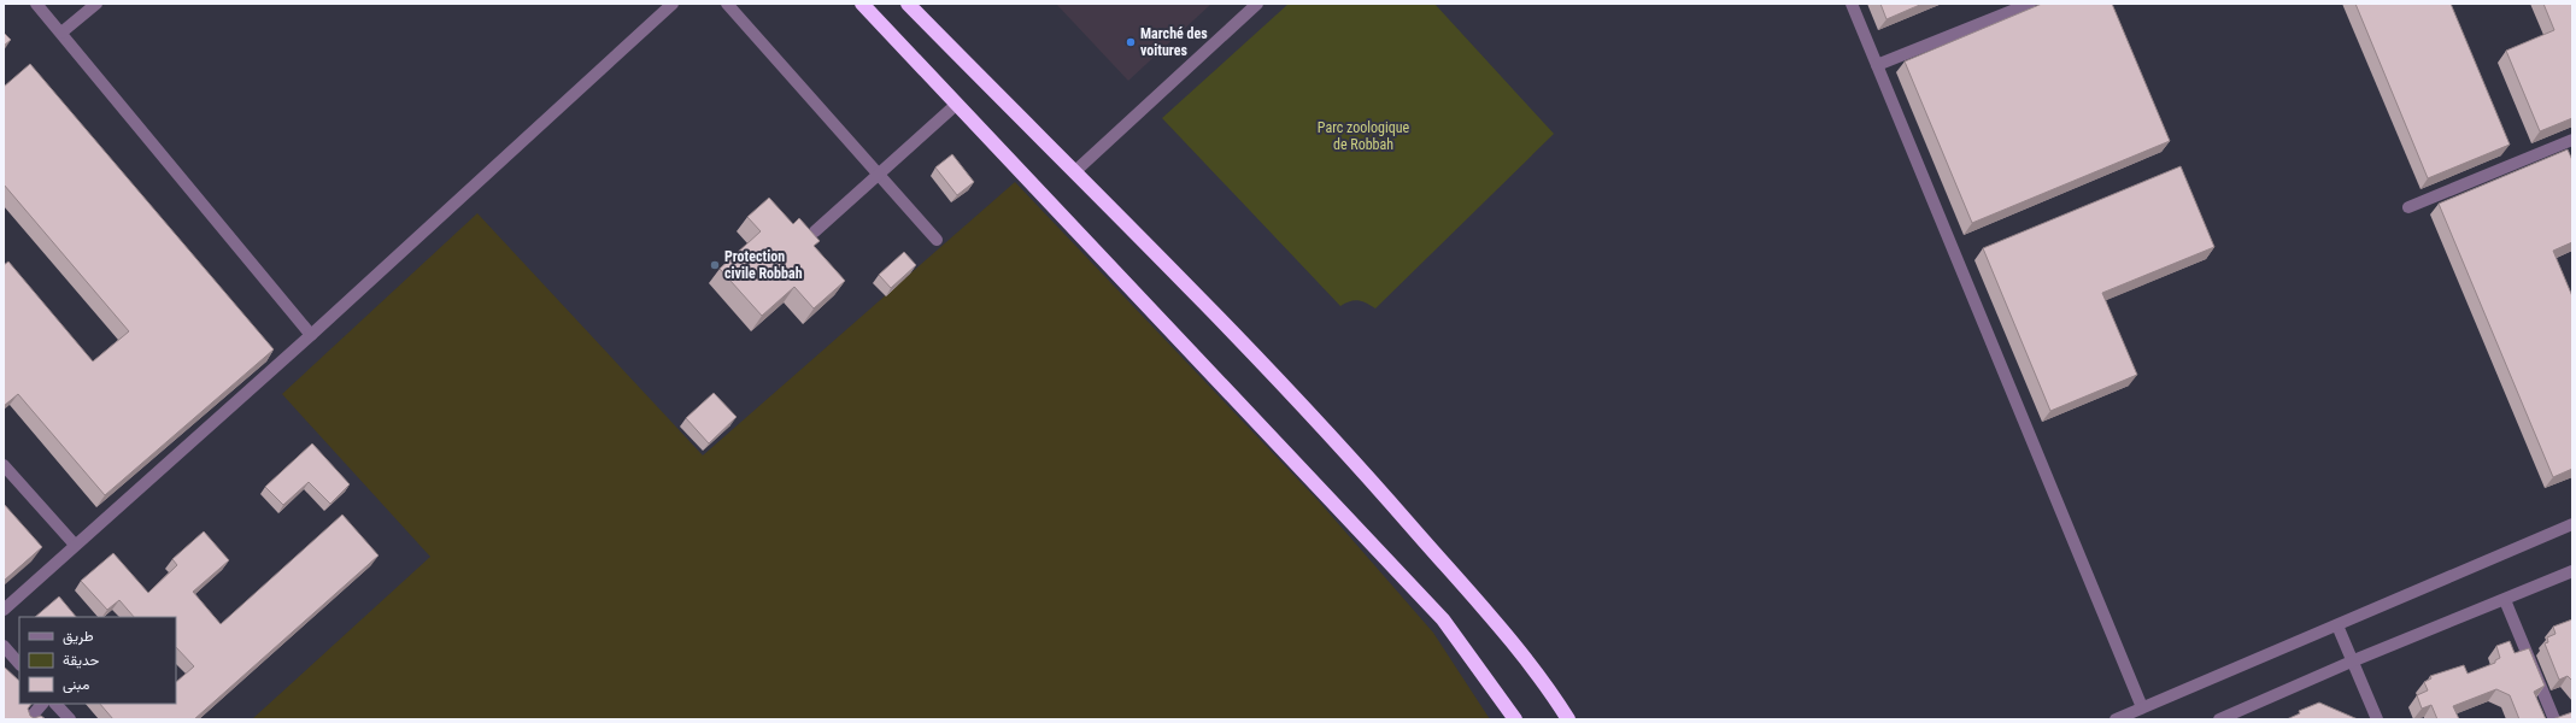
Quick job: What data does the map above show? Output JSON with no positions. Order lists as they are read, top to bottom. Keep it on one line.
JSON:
{"parks":["Parc zoologique de Robbah"],"places":["Marché des voitures","Protection civile Robbah"],"legend":["طريق","حديقة","مبنى"]}
